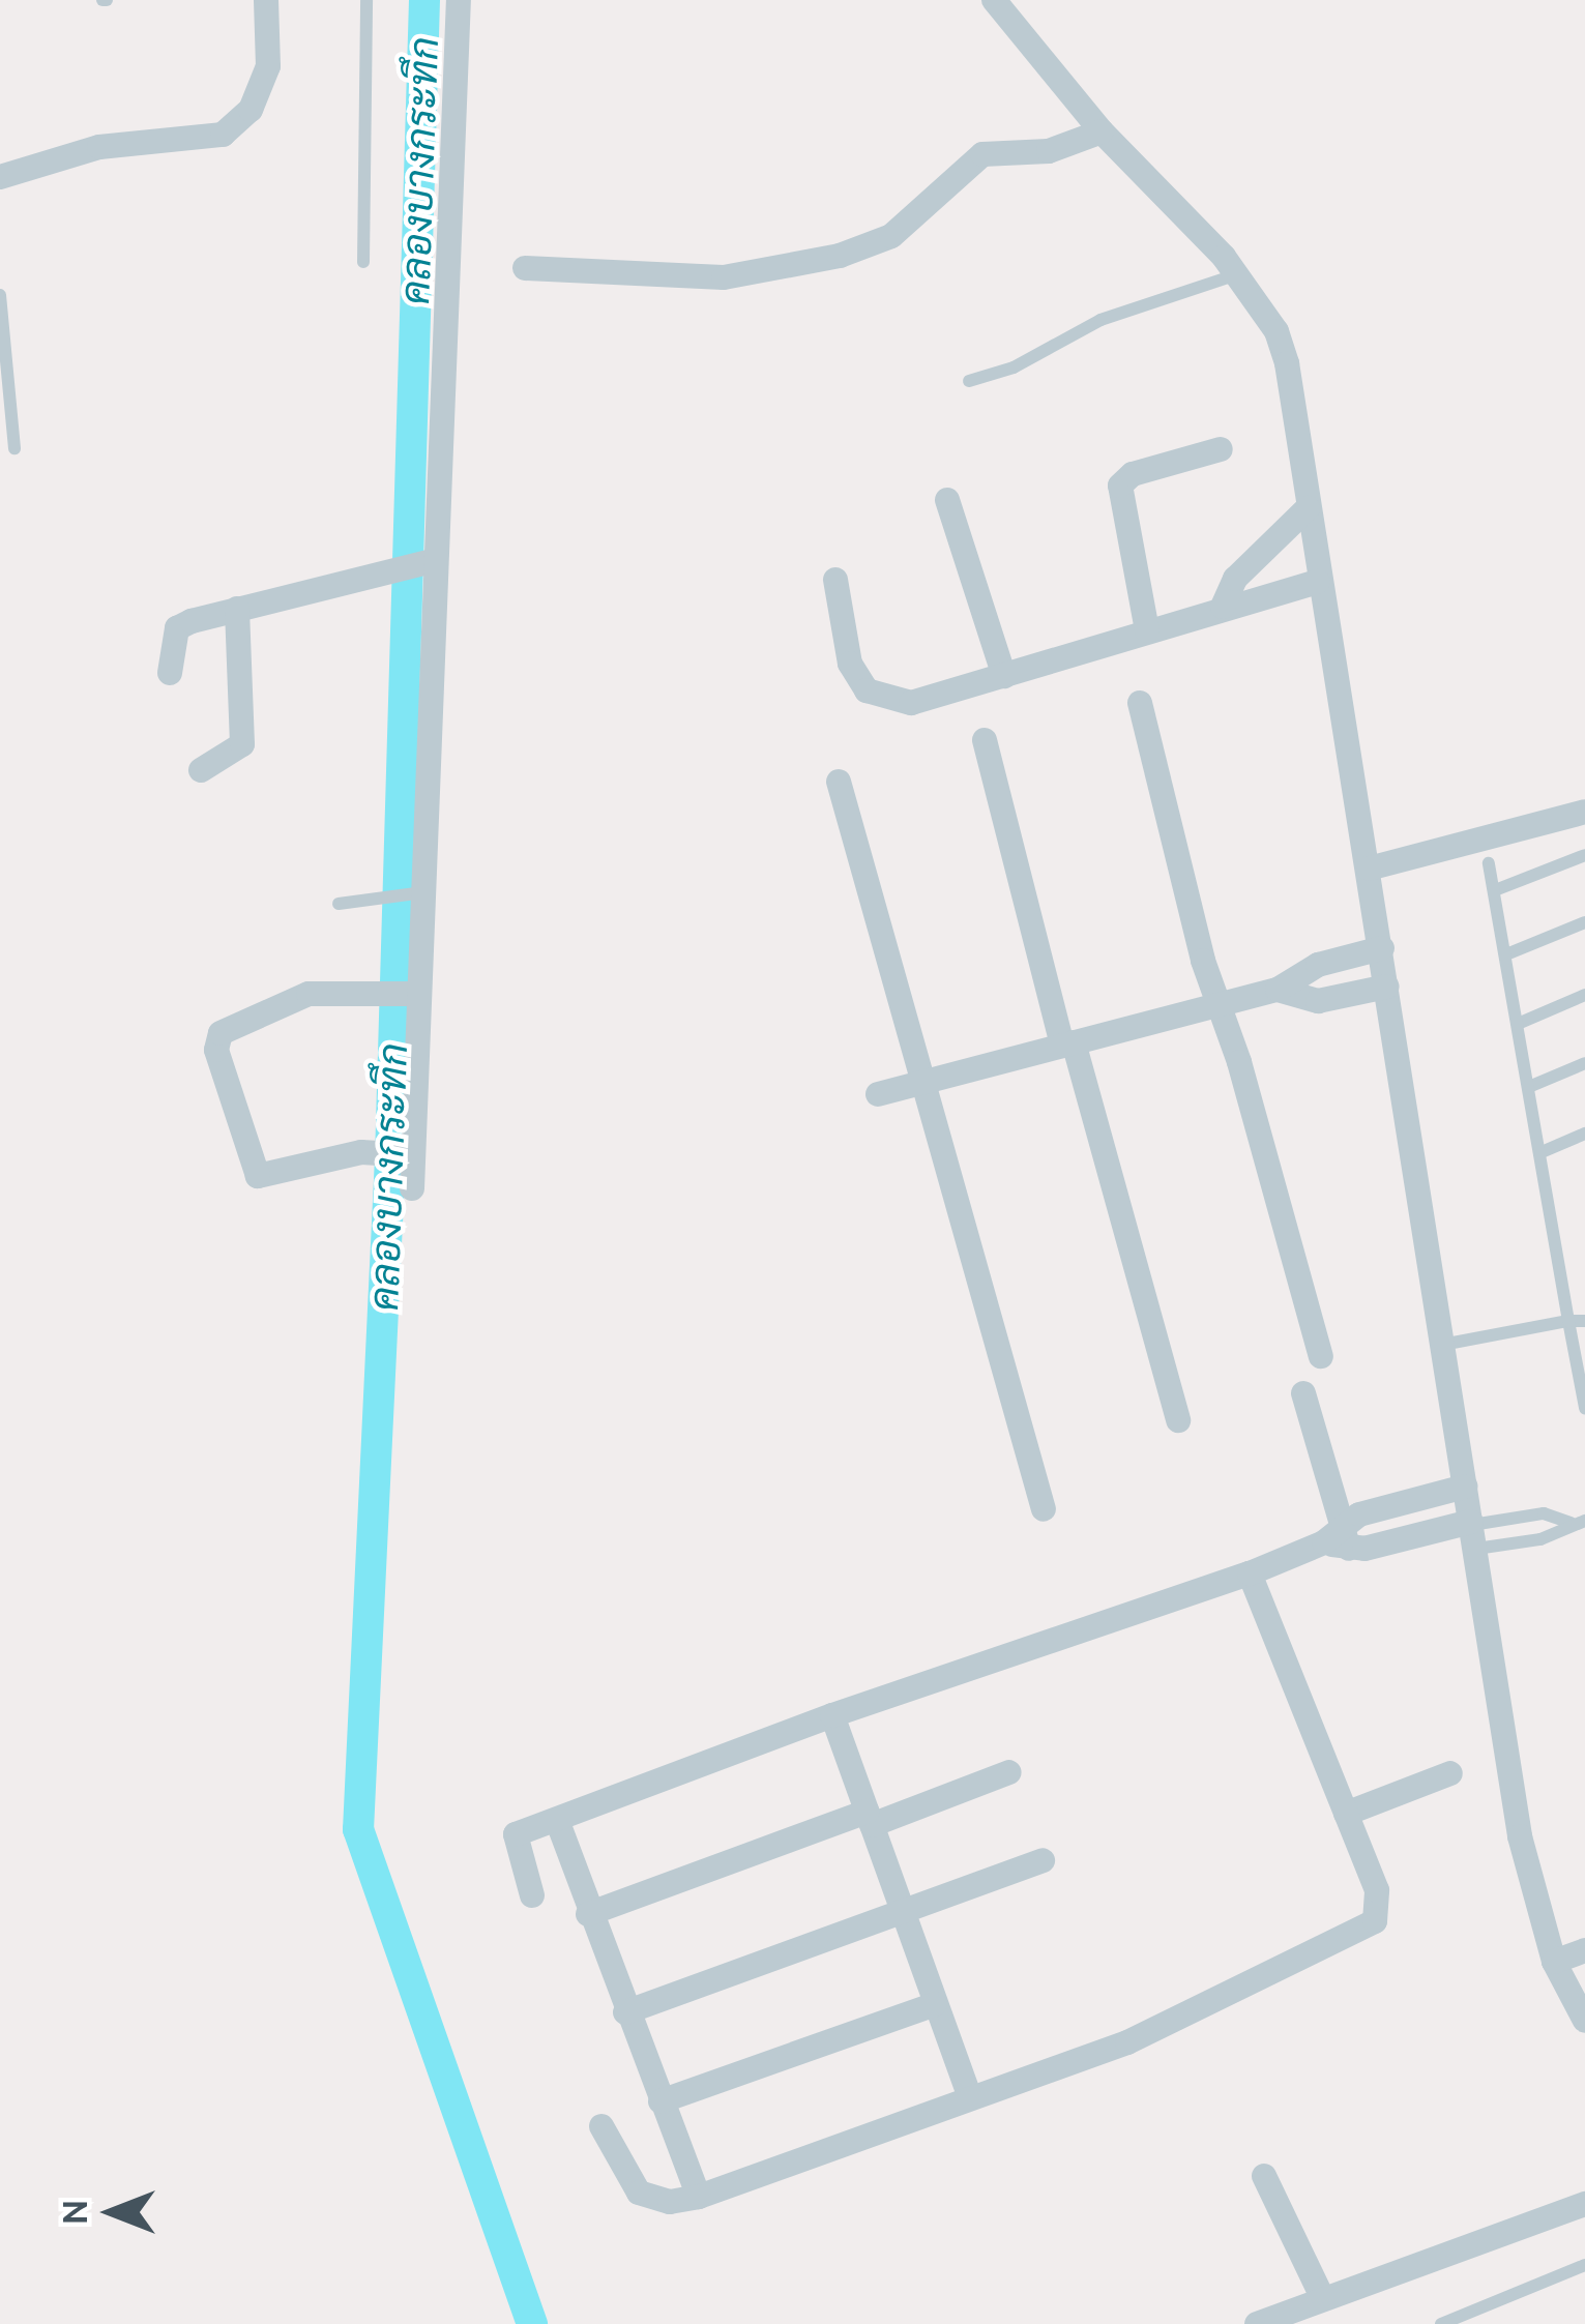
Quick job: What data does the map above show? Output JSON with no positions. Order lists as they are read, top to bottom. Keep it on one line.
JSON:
{"water":["คลองบางกระทึก"],"north":"left"}
